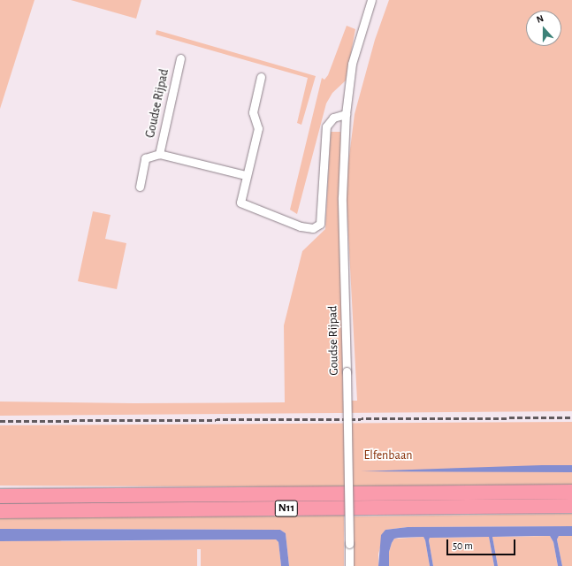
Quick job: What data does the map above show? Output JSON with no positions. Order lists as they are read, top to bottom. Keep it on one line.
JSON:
{"streets":{"highway":["N11"],"street":["Goudse Rijpad"]},"parks":["Elfenbaan"],"scale_bar":"50 m","north":"top"}
